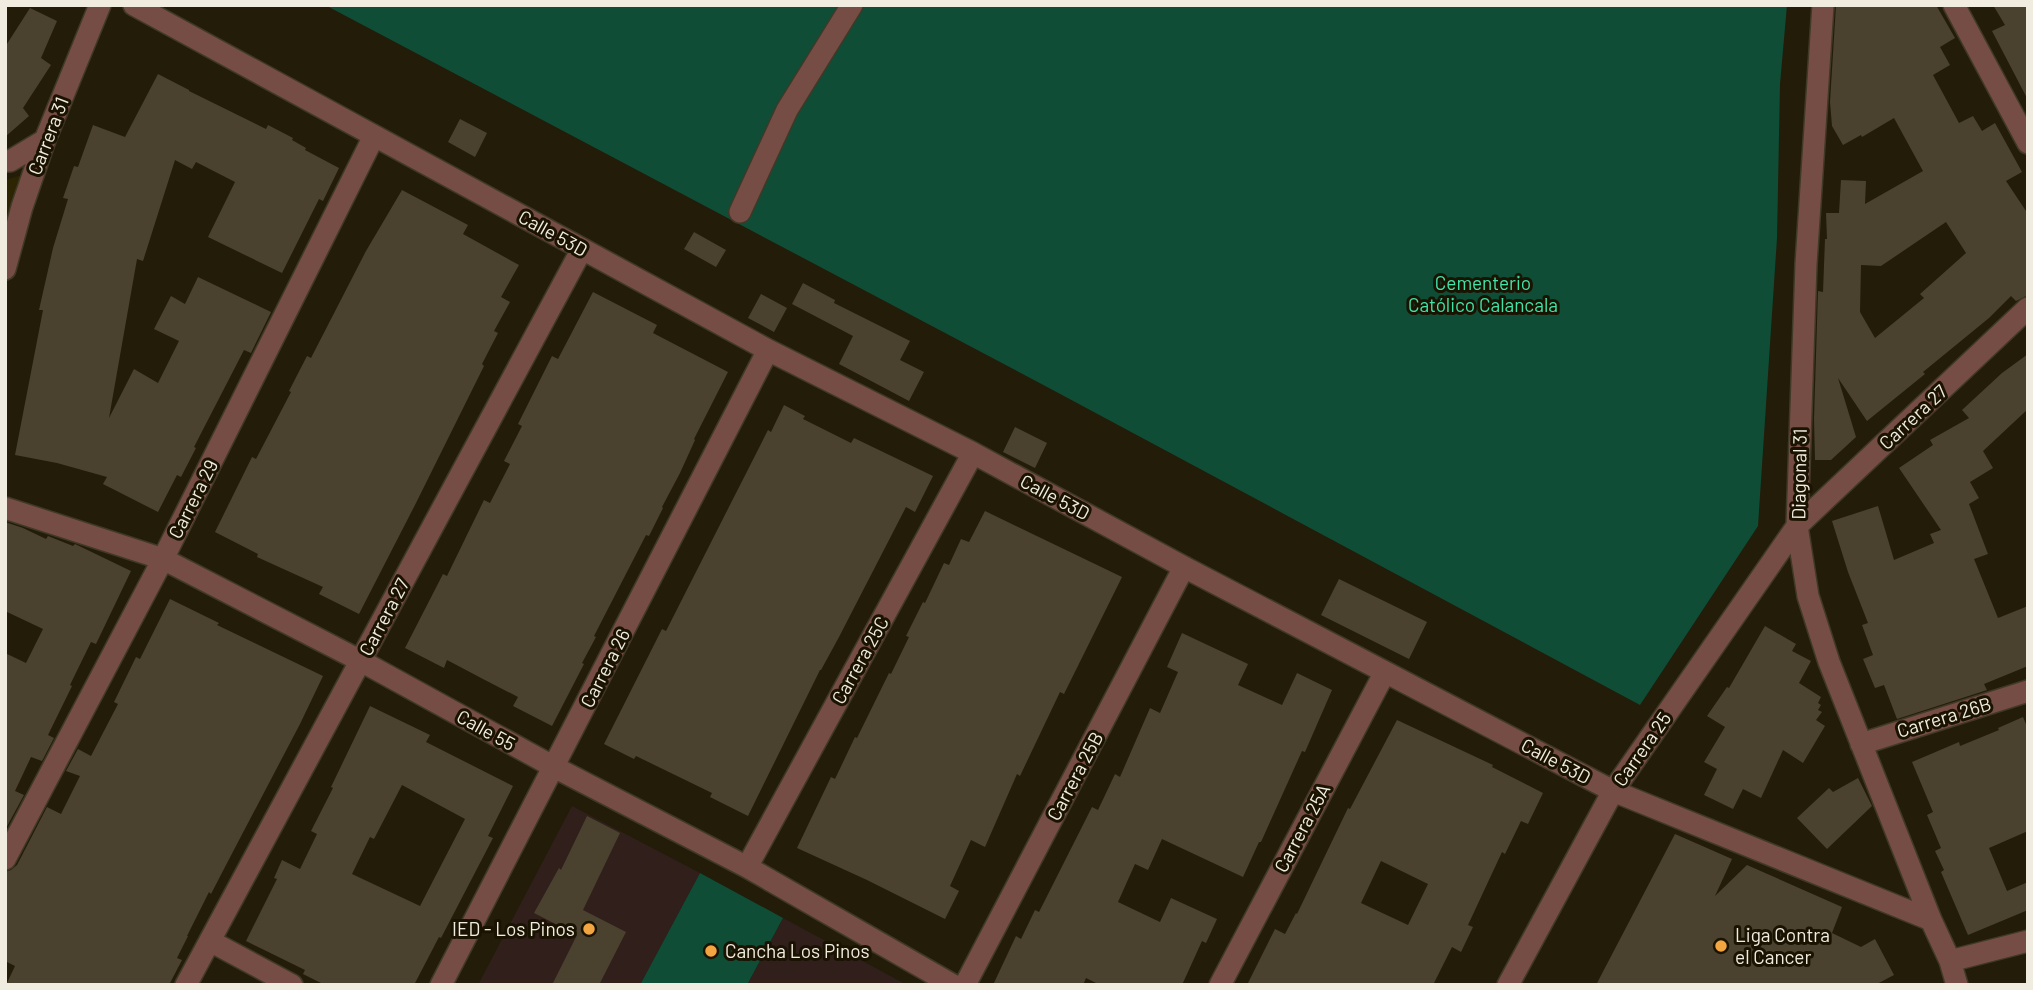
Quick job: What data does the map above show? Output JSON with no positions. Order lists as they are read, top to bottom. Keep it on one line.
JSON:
{"streets":{"street":["Carrera 31","Calle 53D","Carrera 27","Diagonal 31","Carrera 29","Carrera 25C","Carrera 26","Carrera 26B","Calle 55","Carrera 25","Carrera 25B","Carrera 25A"]},"crossings":[["Calle 53D","Carrera 27"],["Calle 53D","Diagonal 31"],["Calle 53D","Carrera 29"],["Calle 53D","Carrera 25C"],["Calle 53D","Carrera 26"],["Calle 53D","Carrera 25"],["Calle 53D","Carrera 25B"],["Calle 53D","Carrera 25A"],["Carrera 27","Diagonal 31"],["Carrera 27","Calle 55"],["Carrera 27","Carrera 25"],["Diagonal 31","Carrera 26B"],["Diagonal 31","Carrera 25"],["Carrera 29","Calle 55"],["Carrera 25C","Calle 55"],["Carrera 26","Calle 55"]],"parks":["Cementerio Católico Calancala"],"places":["IED - Los Pinos","Liga Contra el Cancer","Cancha Los Pinos"]}
